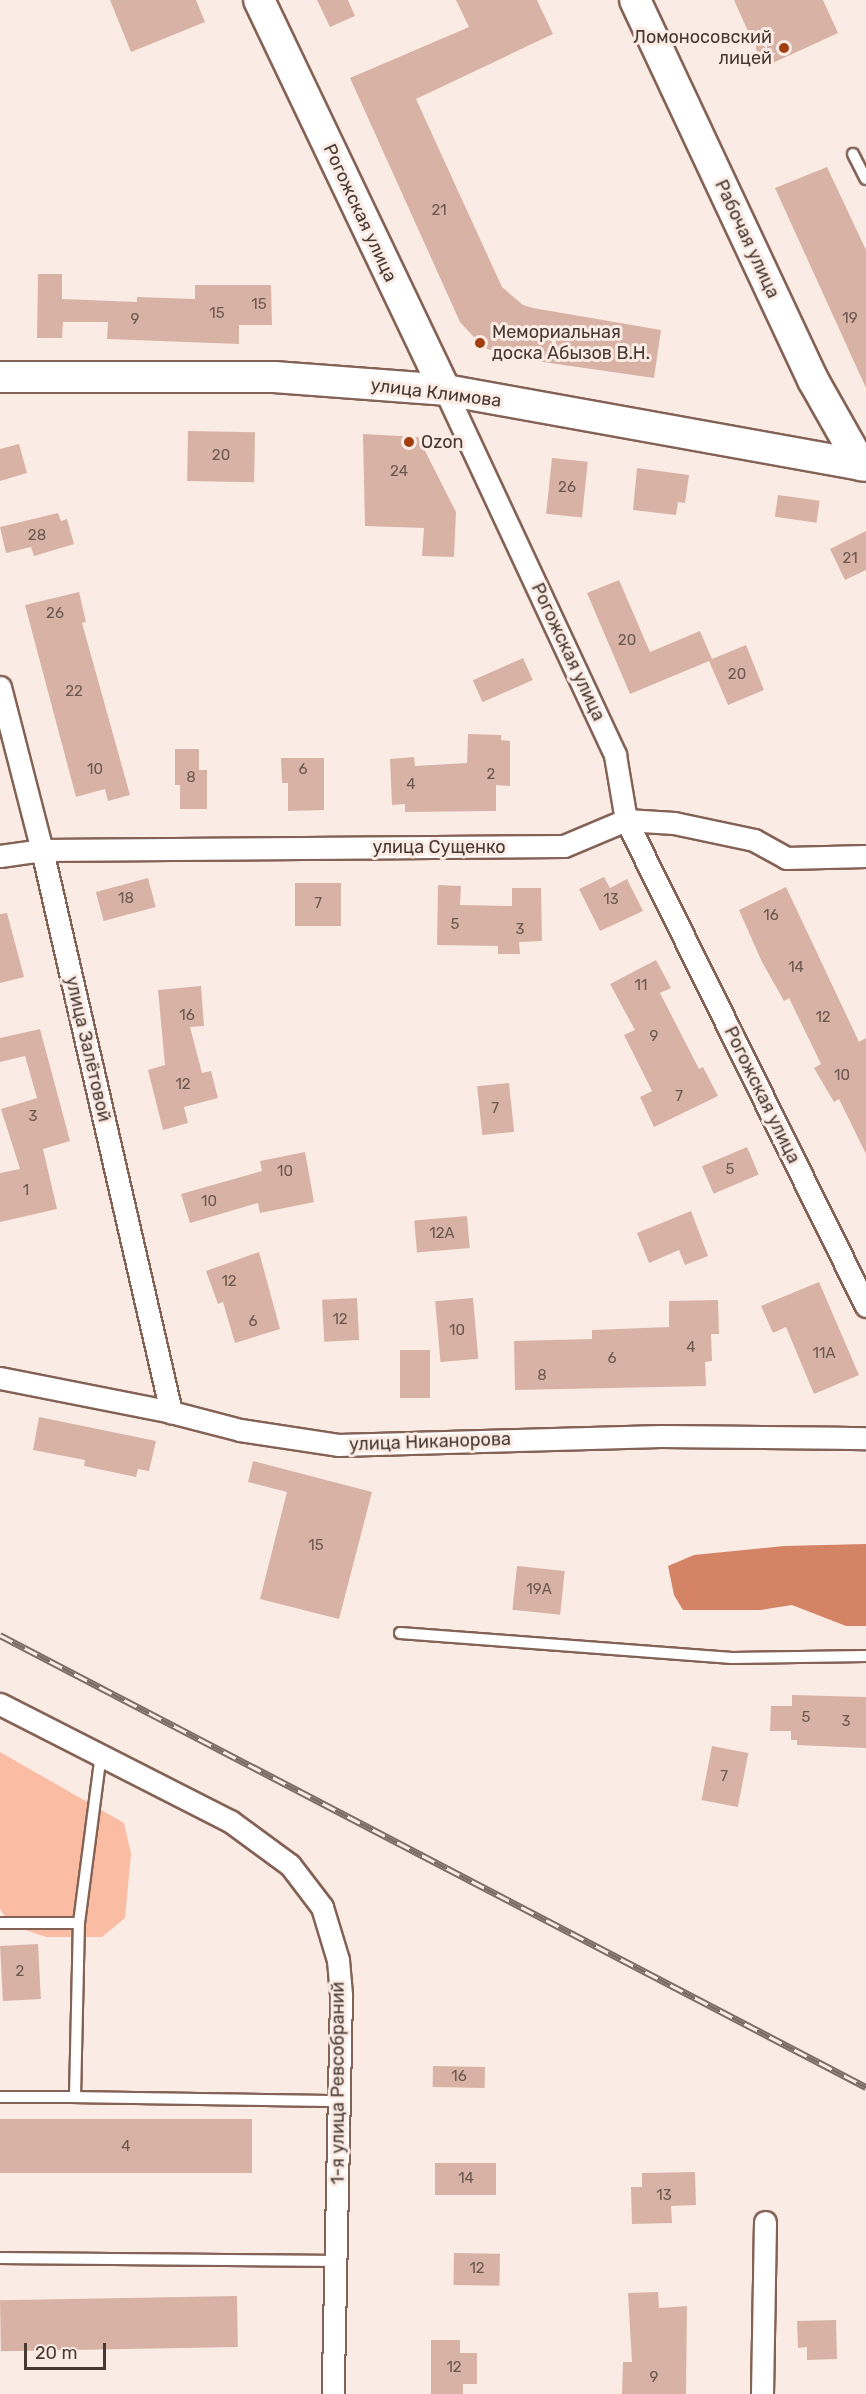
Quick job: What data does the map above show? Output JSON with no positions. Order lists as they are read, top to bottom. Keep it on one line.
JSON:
{"streets":{"main road":["Рогожская улица","Рабочая улица","улица Климова"],"street":["улица Сущенко","улица Залётовой","улица Никанорова","1-я улица Ревсобраний"]},"crossings":[["Рогожская улица","улица Климова"],["Рогожская улица","улица Сущенко"],["Рабочая улица","улица Климова"],["улица Сущенко","улица Залётовой"],["улица Залётовой","улица Никанорова"]],"places":["Ломоносовский лицей","Мемориальная доска Абызов В.Н.","Ozon"],"house_numbers":["21","15","15","19","9","20","24","26","28","21","26","20","20","22","10","6","2","8","4","18","13","7","16","5","3","14","11","16","12","9","10","12","7","7","3","5","10","1","10","12А","12","12","6","10","4","11А","6","8","15","19А","5","3","7","2","16","4","14","13","12","12","9"],"scale_bar":"20 m"}
